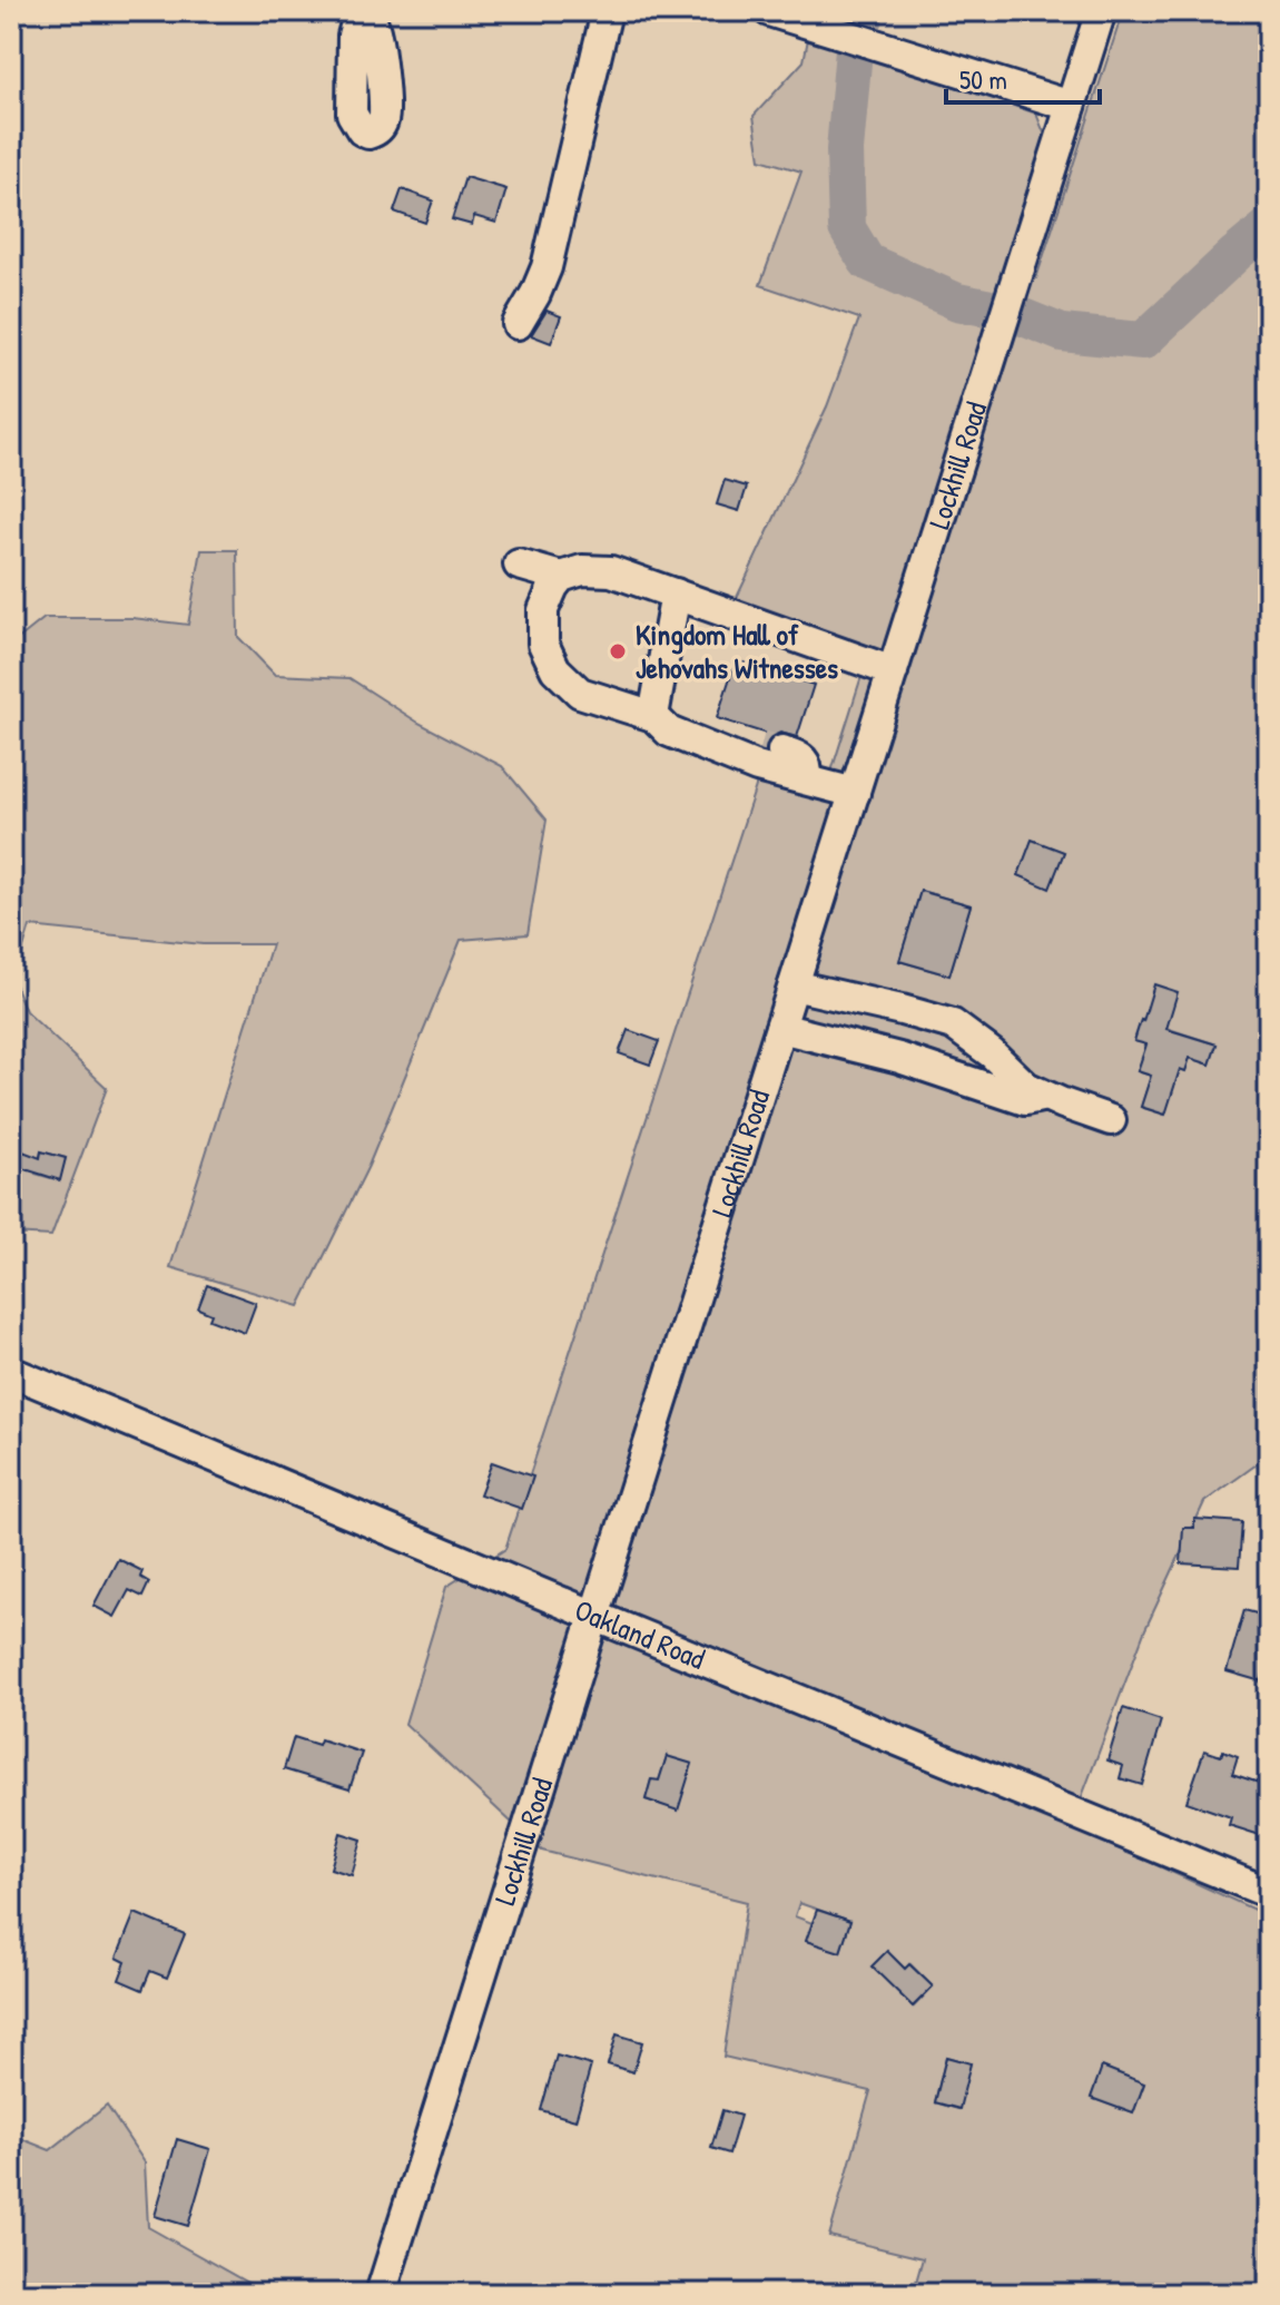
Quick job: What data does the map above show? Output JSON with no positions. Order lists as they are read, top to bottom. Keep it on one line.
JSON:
{"streets":{"street":["Lockhill Road","Oakland Road"]},"crossings":[["Lockhill Road","Oakland Road"]],"places":["Kingdom Hall of Jehovahs Witnesses"],"scale_bar":"50 m"}
